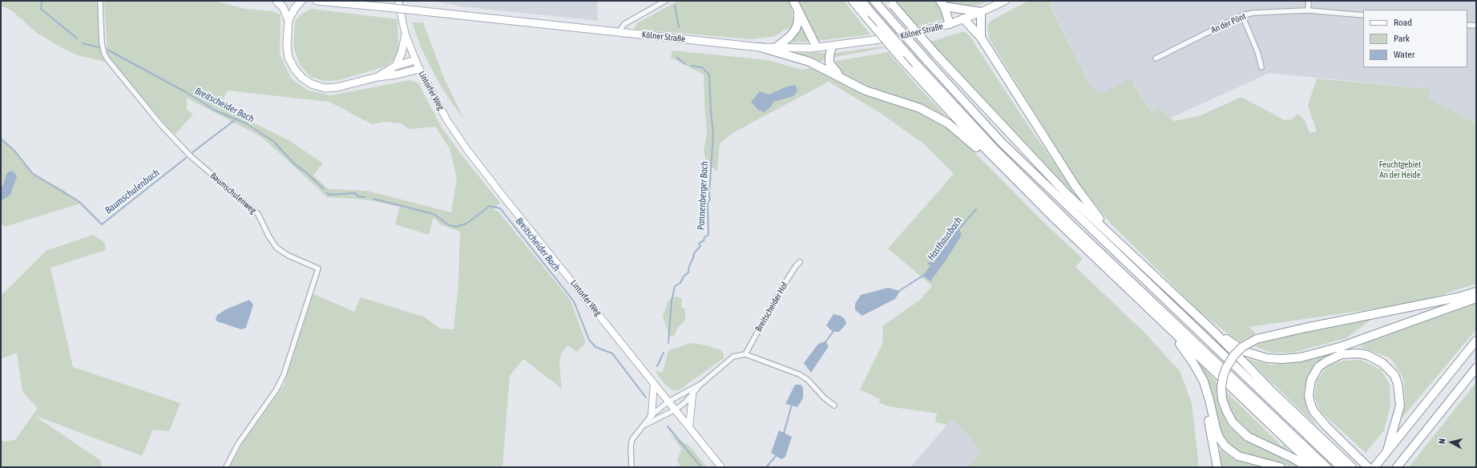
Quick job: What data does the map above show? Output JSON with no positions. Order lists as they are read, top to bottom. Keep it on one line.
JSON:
{"streets":{"main road":["Kölner Straße","Lintorfer Weg"],"street":["An der Pönt","Baumschulenweg","Breitscheider Hof"]},"water":["Breitscheider Bach","Baumschulenbach","Pannenberger Bach","Hasthausbach"],"parks":["Feuchtgebiet An der Heide"],"legend":["Road","Park","Water"],"north":"left"}
